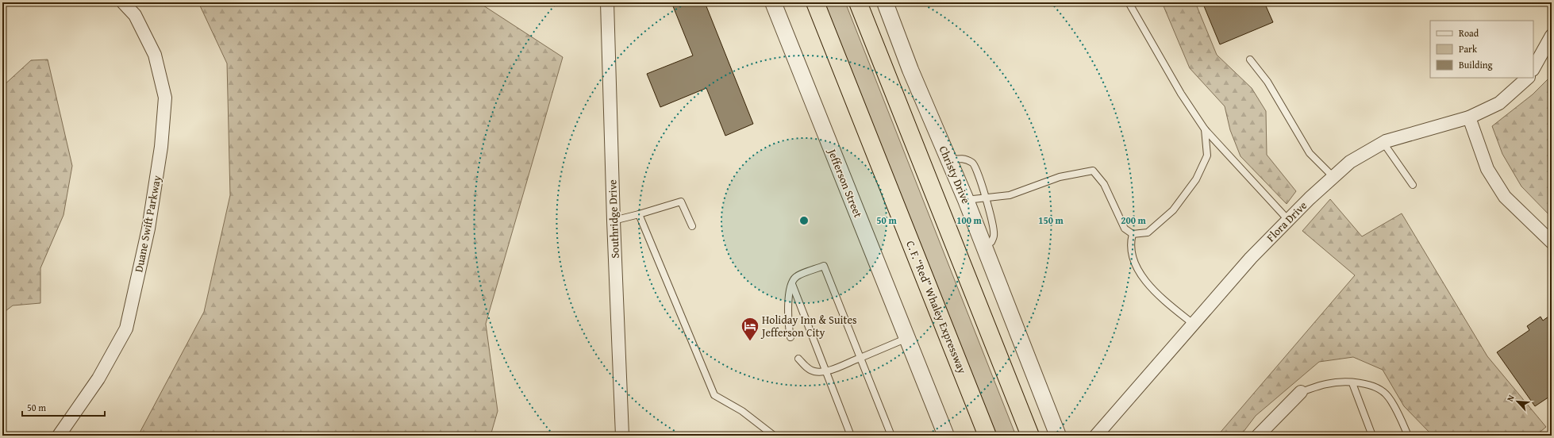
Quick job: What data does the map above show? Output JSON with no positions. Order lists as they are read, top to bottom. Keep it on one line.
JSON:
{"streets":{"highway":["C. F. “Red” Whaley Expressway"],"street":["Christy Drive","Jefferson Street","Southridge Drive","Flora Drive","Duane Swift Parkway"]},"places":{"hotel":["Holiday Inn & Suites Jefferson City"]},"legend":["Road","Park","Building"],"scale_bar":"50 m","north":"top left","rings":["50 m","100 m","150 m","200 m"]}
